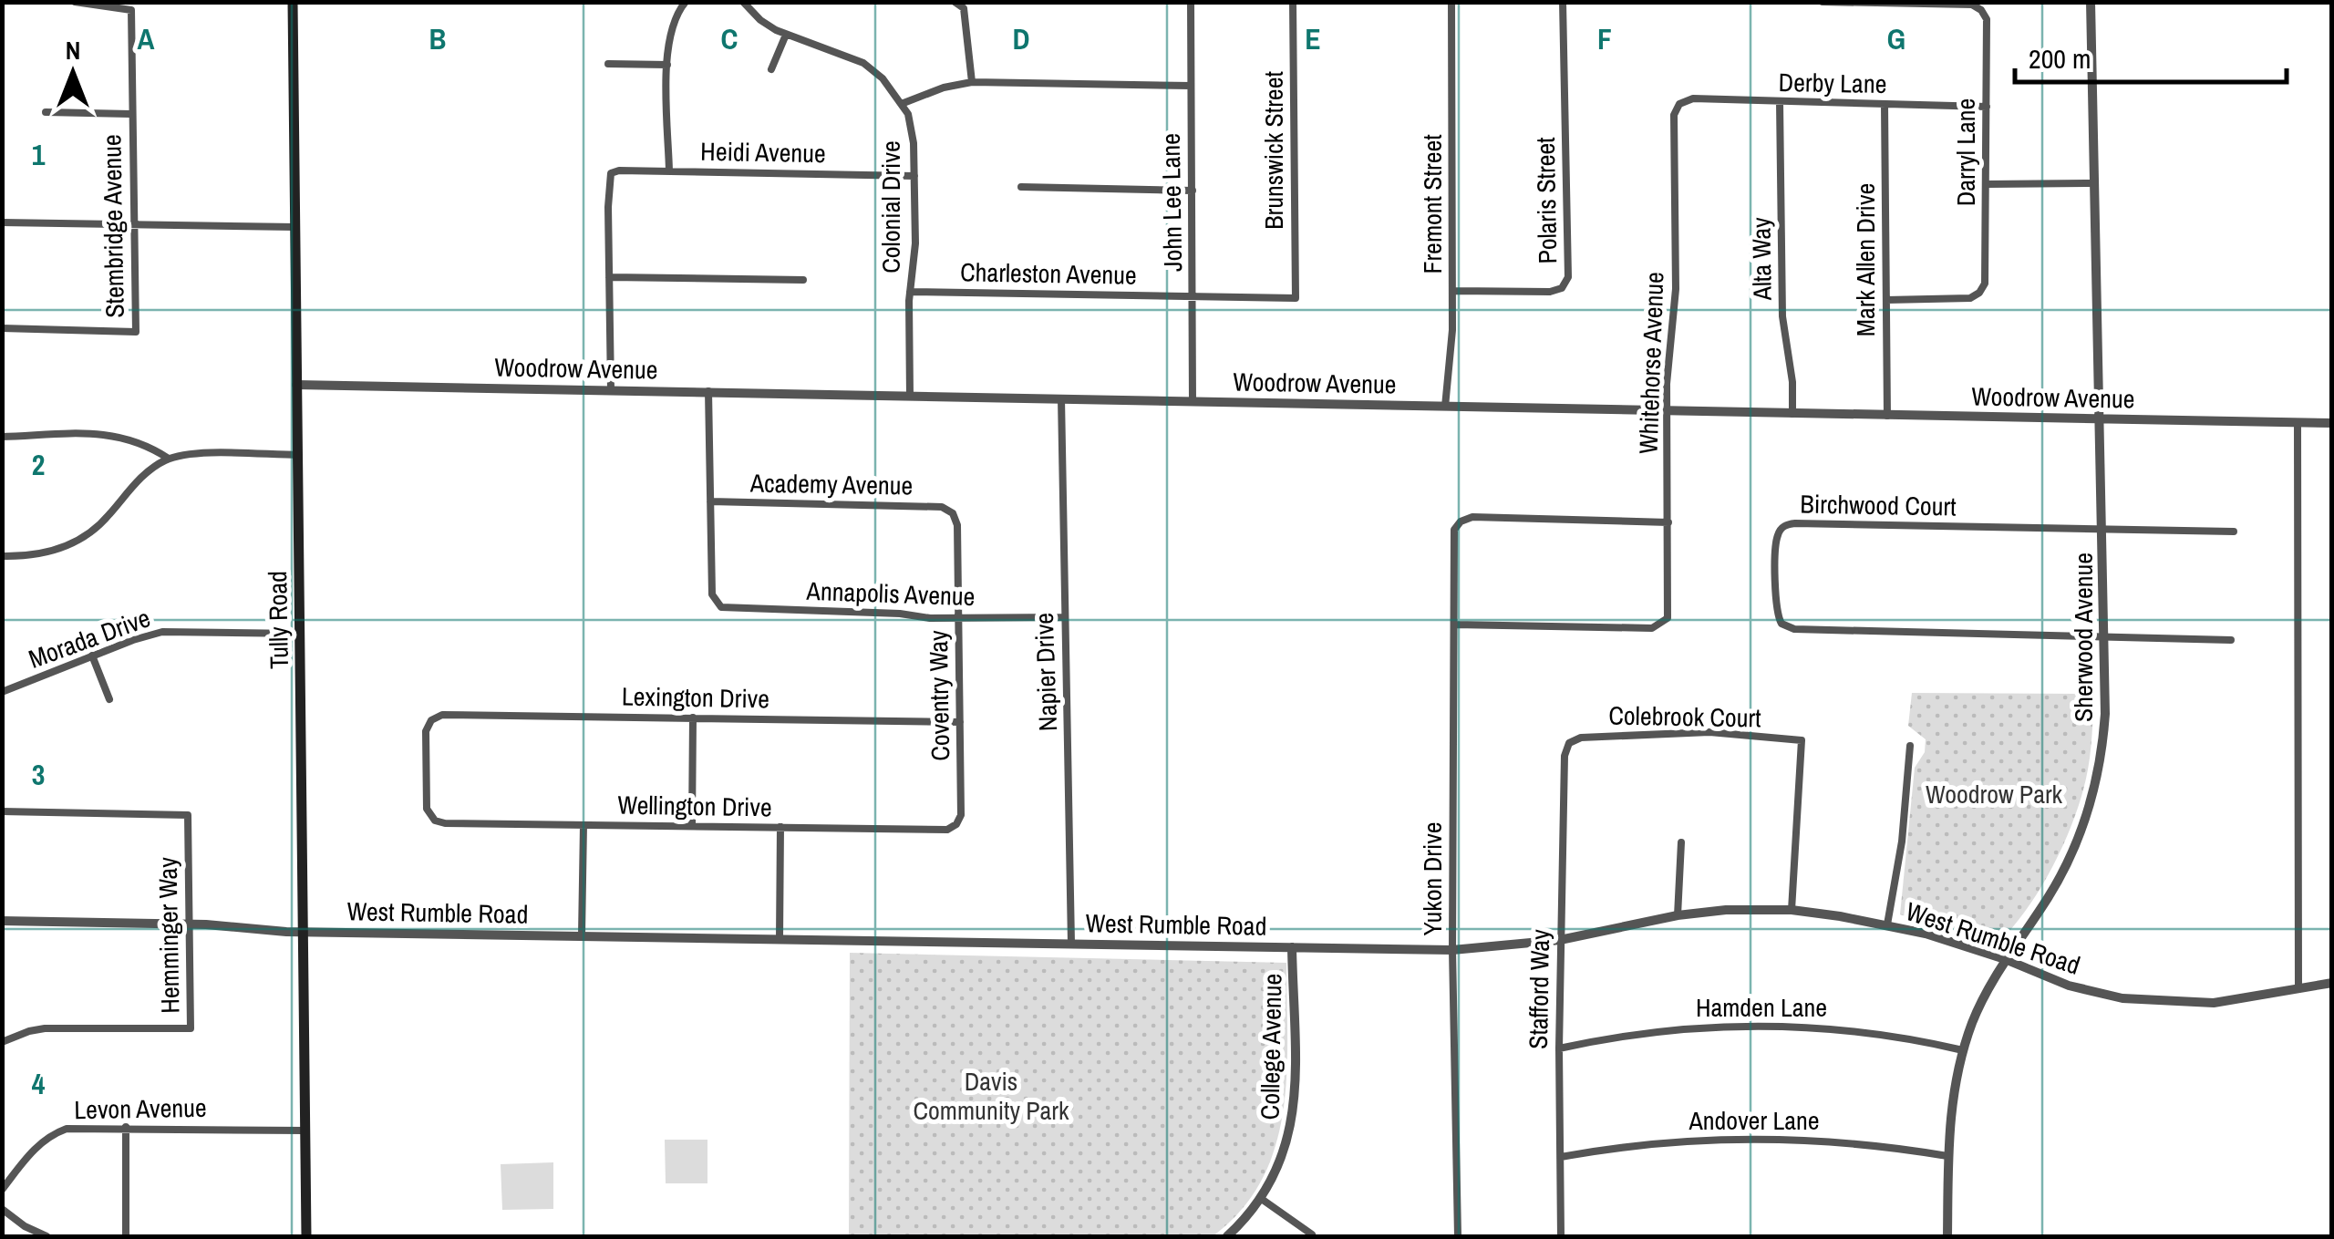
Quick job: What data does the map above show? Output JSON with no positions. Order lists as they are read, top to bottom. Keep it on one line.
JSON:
{"streets":{"main road":["Tully Road"],"street":["Derby Lane","Brunswick Street","Heidi Avenue","Darryl Lane","Polaris Street","John Lee Lane","Fremont Street","Colonial Drive","Stembridge Avenue","Alta Way","Mark Allen Drive","Charleston Avenue","Whitehorse Avenue","Woodrow Avenue","Academy Avenue","Birchwood Court","Annapolis Avenue","Sherwood Avenue","Morada Drive","Napier Drive","Coventry Way","Lexington Drive","Colebrook Court","Wellington Drive","Yukon Drive","West Rumble Road","Hemminger Way","Stafford Way","Hamden Lane","College Avenue","Levon Avenue","Andover Lane"]},"crossings":[["Derby Lane","Darryl Lane"],["Derby Lane","Alta Way"],["Derby Lane","Mark Allen Drive"],["Derby Lane","Whitehorse Avenue"],["Brunswick Street","Charleston Avenue"],["Heidi Avenue","Colonial Drive"],["Darryl Lane","Mark Allen Drive"],["Polaris Street","Fremont Street"],["John Lee Lane","Charleston Avenue"],["John Lee Lane","Woodrow Avenue"],["Fremont Street","Woodrow Avenue"],["Colonial Drive","Charleston Avenue"],["Colonial Drive","Woodrow Avenue"],["Alta Way","Woodrow Avenue"],["Mark Allen Drive","Woodrow Avenue"],["Whitehorse Avenue","Woodrow Avenue"],["Whitehorse Avenue","Yukon Drive"],["Woodrow Avenue","Tully Road"],["Woodrow Avenue","Sherwood Avenue"],["Woodrow Avenue","Napier Drive"],["Academy Avenue","Annapolis Avenue"],["Academy Avenue","Coventry Way"],["Birchwood Court","Sherwood Avenue"],["Annapolis Avenue","Napier Drive"],["Annapolis Avenue","Coventry Way"],["Tully Road","Morada Drive"],["Tully Road","West Rumble Road"],["Tully Road","Levon Avenue"],["Sherwood Avenue","West Rumble Road"],["Sherwood Avenue","Hamden Lane"],["Sherwood Avenue","Andover Lane"],["Napier Drive","West Rumble Road"],["Coventry Way","Lexington Drive"],["Coventry Way","Wellington Drive"],["Lexington Drive","Wellington Drive"],["Colebrook Court","West Rumble Road"],["Colebrook Court","Stafford Way"],["Yukon Drive","West Rumble Road"],["West Rumble Road","Hemminger Way"],["West Rumble Road","Stafford Way"],["West Rumble Road","College Avenue"],["Stafford Way","Hamden Lane"],["Stafford Way","Andover Lane"]],"parks":["Woodrow Park","Davis Community Park"],"scale_bar":"200 m","north":"top","grid":{"columns":["A","B","C","D","E","F","G"],"rows":["1","2","3","4"]}}
